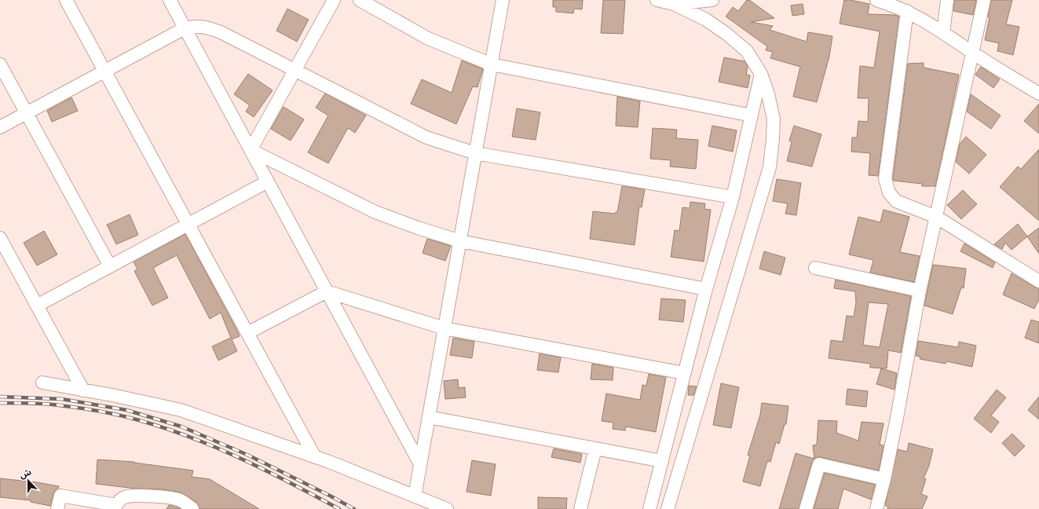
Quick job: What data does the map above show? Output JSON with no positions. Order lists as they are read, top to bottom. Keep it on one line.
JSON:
{"north":"top"}
